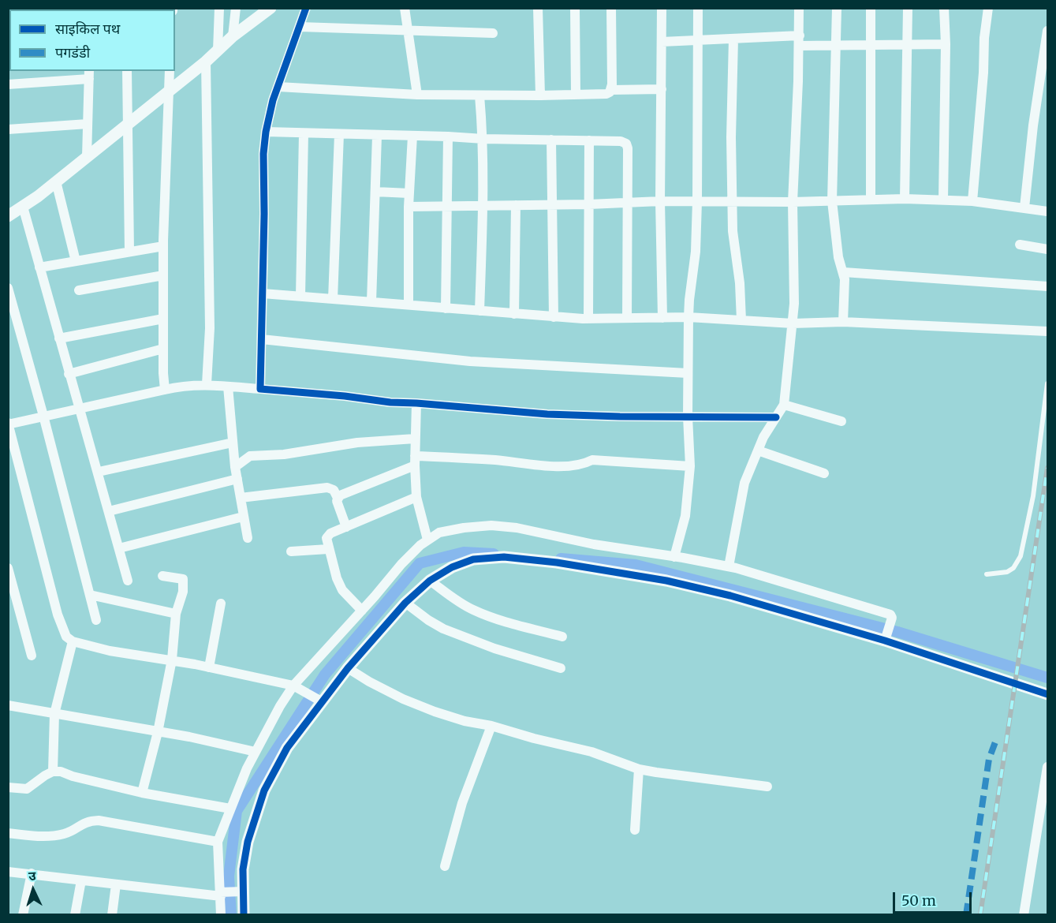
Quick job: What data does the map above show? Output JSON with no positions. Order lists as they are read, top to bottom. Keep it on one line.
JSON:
{"legend":["साइकिल पथ","पगडंडी"],"scale_bar":"50 m","north":"top"}
